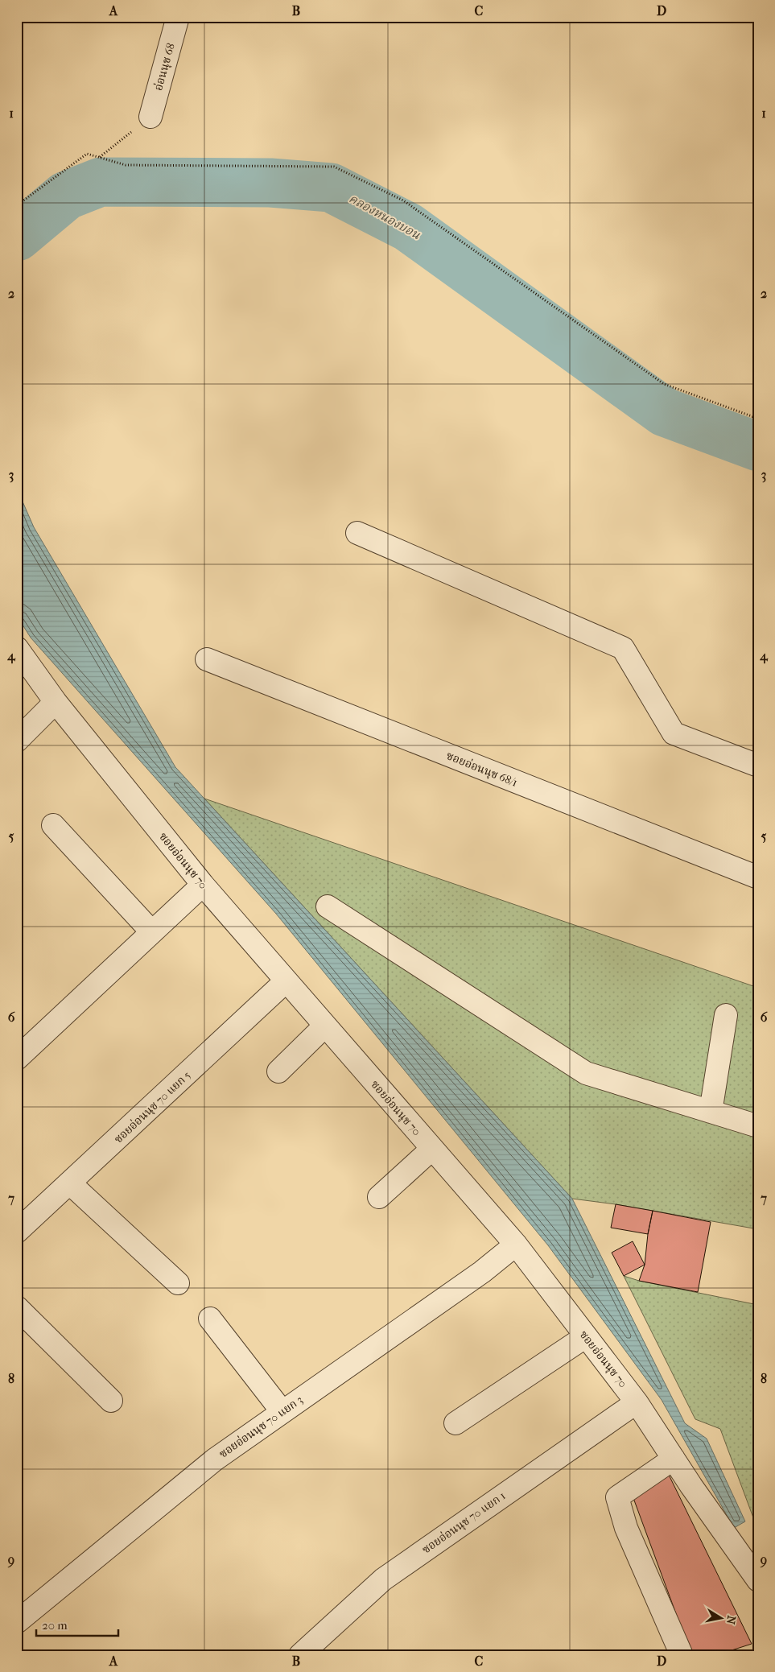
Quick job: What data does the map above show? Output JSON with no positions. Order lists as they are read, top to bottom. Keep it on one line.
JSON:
{"streets":{"street":["อ่อนนุช 68","ซอยอ่อนนุช 68/1","ซอยอ่อนนุช 70","ซอยอ่อนนุช 70 แยก 5","ซอยอ่อนนุช 70 แยก 3","ซอยอ่อนนุช 70 แยก 1"]},"crossings":[["ซอยอ่อนนุช 70","ซอยอ่อนนุช 70 แยก 5"],["ซอยอ่อนนุช 70","ซอยอ่อนนุช 70 แยก 3"],["ซอยอ่อนนุช 70","ซอยอ่อนนุช 70 แยก 1"]],"water":["คลองหนองบอน"],"scale_bar":"20 m","north":"right","grid":{"columns":["A","B","C","D"],"rows":["1","2","3","4","5","6","7","8","9"]}}
